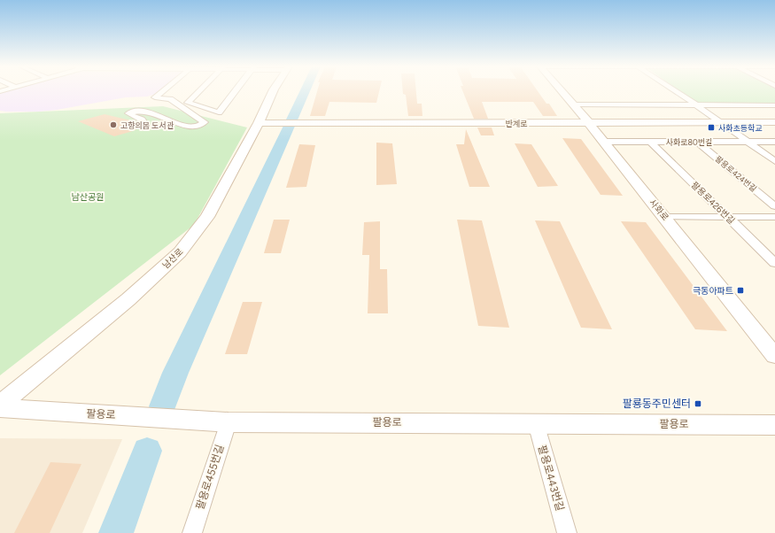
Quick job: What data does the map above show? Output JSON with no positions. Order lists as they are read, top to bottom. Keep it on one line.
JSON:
{"streets":{"main road":["반계로","사화로","남산로","팔용로"],"street":["사화로80번길","팔용로424번길","팔용로426번길","팔용로455번길","팔용로443번길"]},"crossings":[["반계로","사화로"],["반계로","남산로"],["사화로80번길","팔용로424번길"],["사화로80번길","팔용로426번길"],["사화로80번길","사화로"],["팔용로","팔용로455번길"],["팔용로","팔용로443번길"]],"parks":["남산공원"],"places":{"other":["고향의봄 도서관"],"transit":["사화초등학교","극동아파트","팔룡동주민센터"]}}
